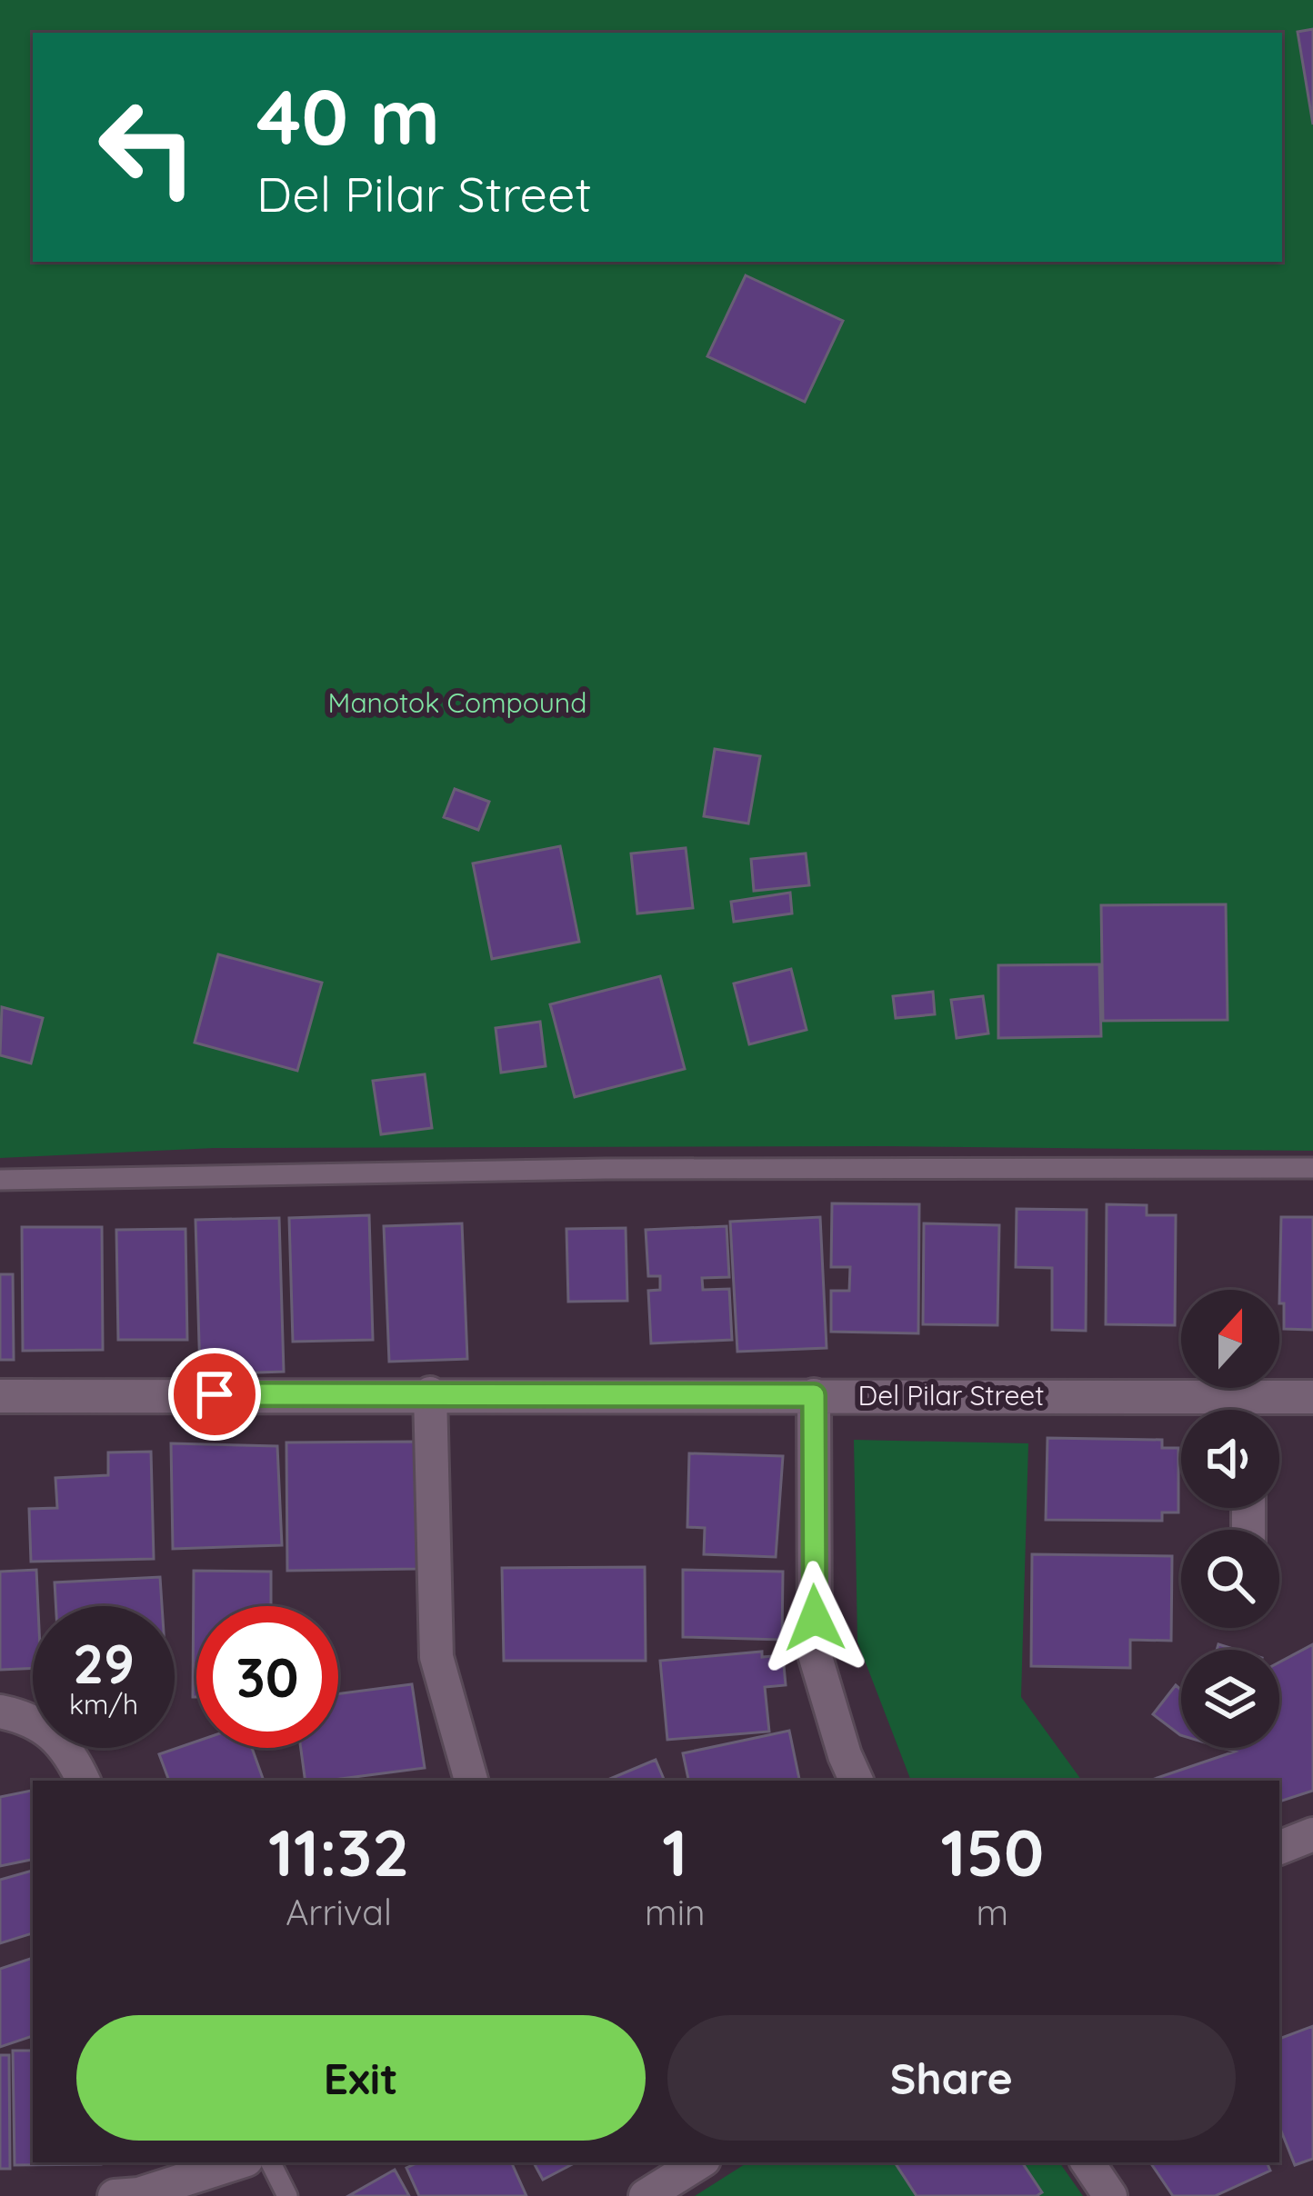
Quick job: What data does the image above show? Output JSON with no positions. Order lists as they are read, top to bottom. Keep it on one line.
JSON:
{"streets":{"street":["Del Pilar Street"]},"parks":["Manotok Compound"],"north":"top","page":{"turn":["40 m","Del Pilar Street"],"speed":"29 km/h","limit":"30","eta":["11:32","Arrival","1","min","150","m"],"buttons":["Exit","Share"]}}
